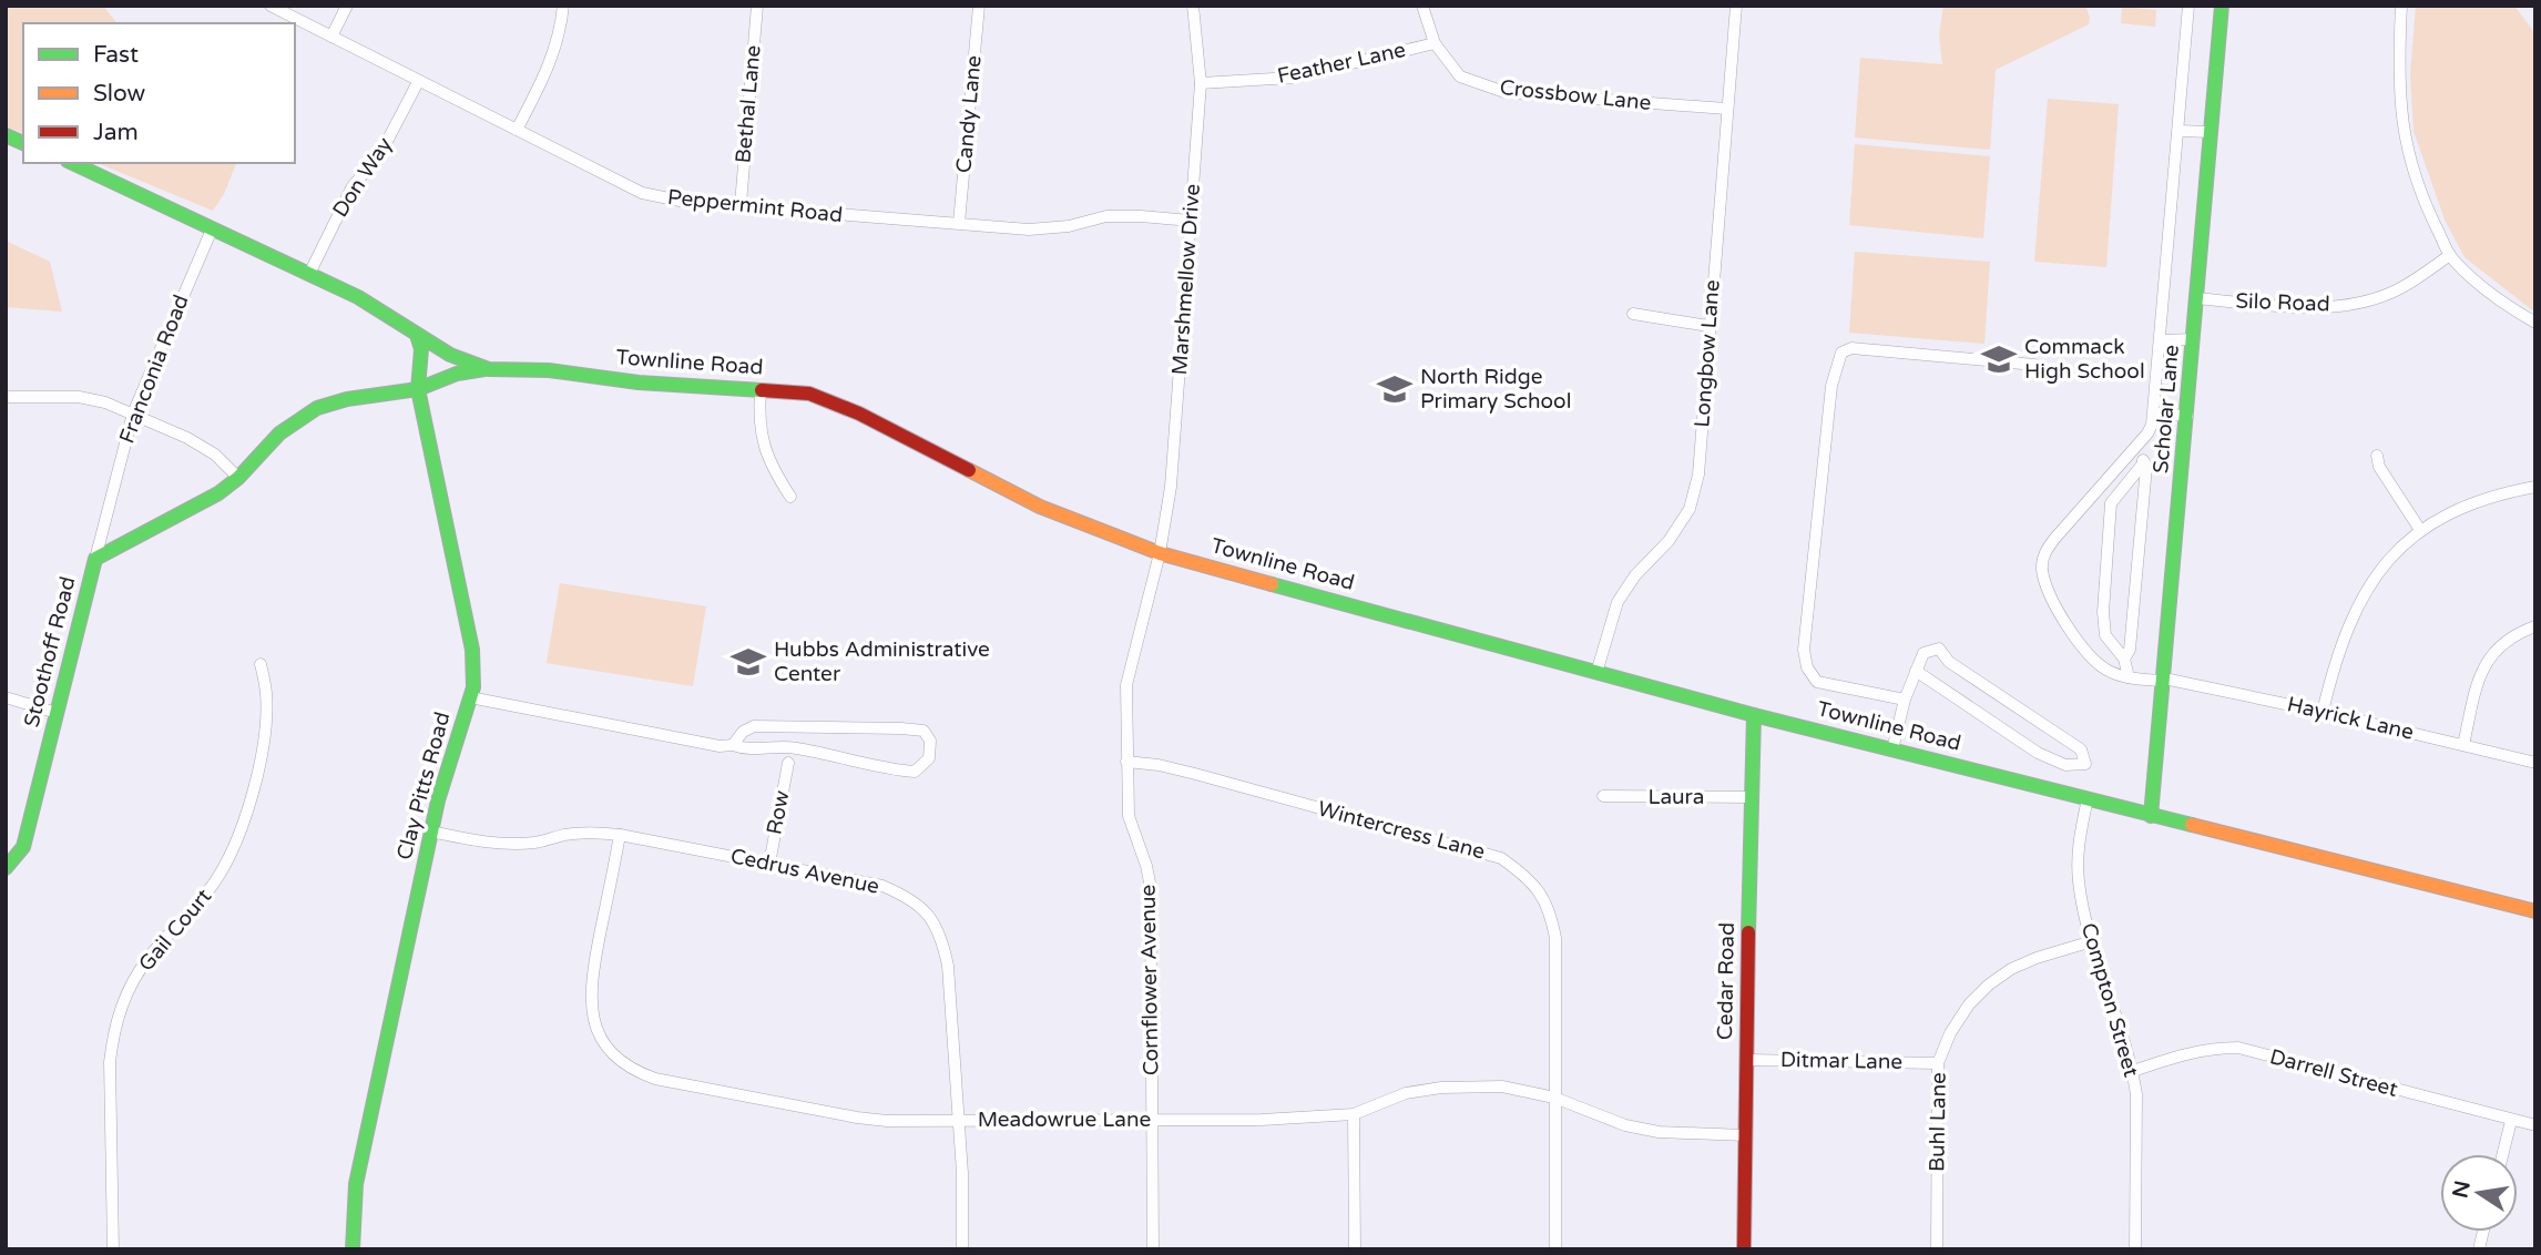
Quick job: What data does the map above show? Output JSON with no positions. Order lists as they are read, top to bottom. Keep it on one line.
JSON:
{"streets":{"street":["Feather Lane","Crossbow Lane","Bethal Lane","Candy Lane","Don Way","Peppermint Road","Marshmellow Drive","Silo Road","Longbow Lane","Townline Road","Franconia Road","Scholar Lane","Stoothoff Road","Hayrick Lane","Clay Pitts Road","Laura","Row","Wintercress Lane","Cedrus Avenue","Gail Court","Cornflower Avenue","Cedar Road","Compton Street","Ditmar Lane","Darrell Street","Meadowrue Lane","Buhl Lane"]},"crossings":[["Feather Lane","Crossbow Lane"],["Feather Lane","Marshmellow Drive"],["Crossbow Lane","Longbow Lane"],["Bethal Lane","Peppermint Road"],["Candy Lane","Peppermint Road"],["Don Way","Peppermint Road"],["Don Way","Townline Road"],["Peppermint Road","Marshmellow Drive"],["Marshmellow Drive","Townline Road"],["Marshmellow Drive","Wintercress Lane"],["Marshmellow Drive","Cornflower Avenue"],["Silo Road","Scholar Lane"],["Longbow Lane","Townline Road"],["Townline Road","Franconia Road"],["Townline Road","Scholar Lane"],["Townline Road","Stoothoff Road"],["Townline Road","Clay Pitts Road"],["Townline Road","Cedar Road"],["Townline Road","Compton Street"],["Franconia Road","Stoothoff Road"],["Scholar Lane","Hayrick Lane"],["Stoothoff Road","Clay Pitts Road"],["Clay Pitts Road","Cedrus Avenue"],["Laura","Cedar Road"],["Row","Cedrus Avenue"],["Wintercress Lane","Cornflower Avenue"],["Wintercress Lane","Meadowrue Lane"],["Cedrus Avenue","Meadowrue Lane"],["Cornflower Avenue","Meadowrue Lane"],["Cedar Road","Ditmar Lane"],["Cedar Road","Meadowrue Lane"],["Compton Street","Darrell Street"],["Compton Street","Buhl Lane"],["Ditmar Lane","Buhl Lane"]],"places":{"school or university":["Commack High School","North Ridge Primary School","Hubbs Administrative Center"]},"legend":["Fast","Slow","Jam"],"north":"left"}
